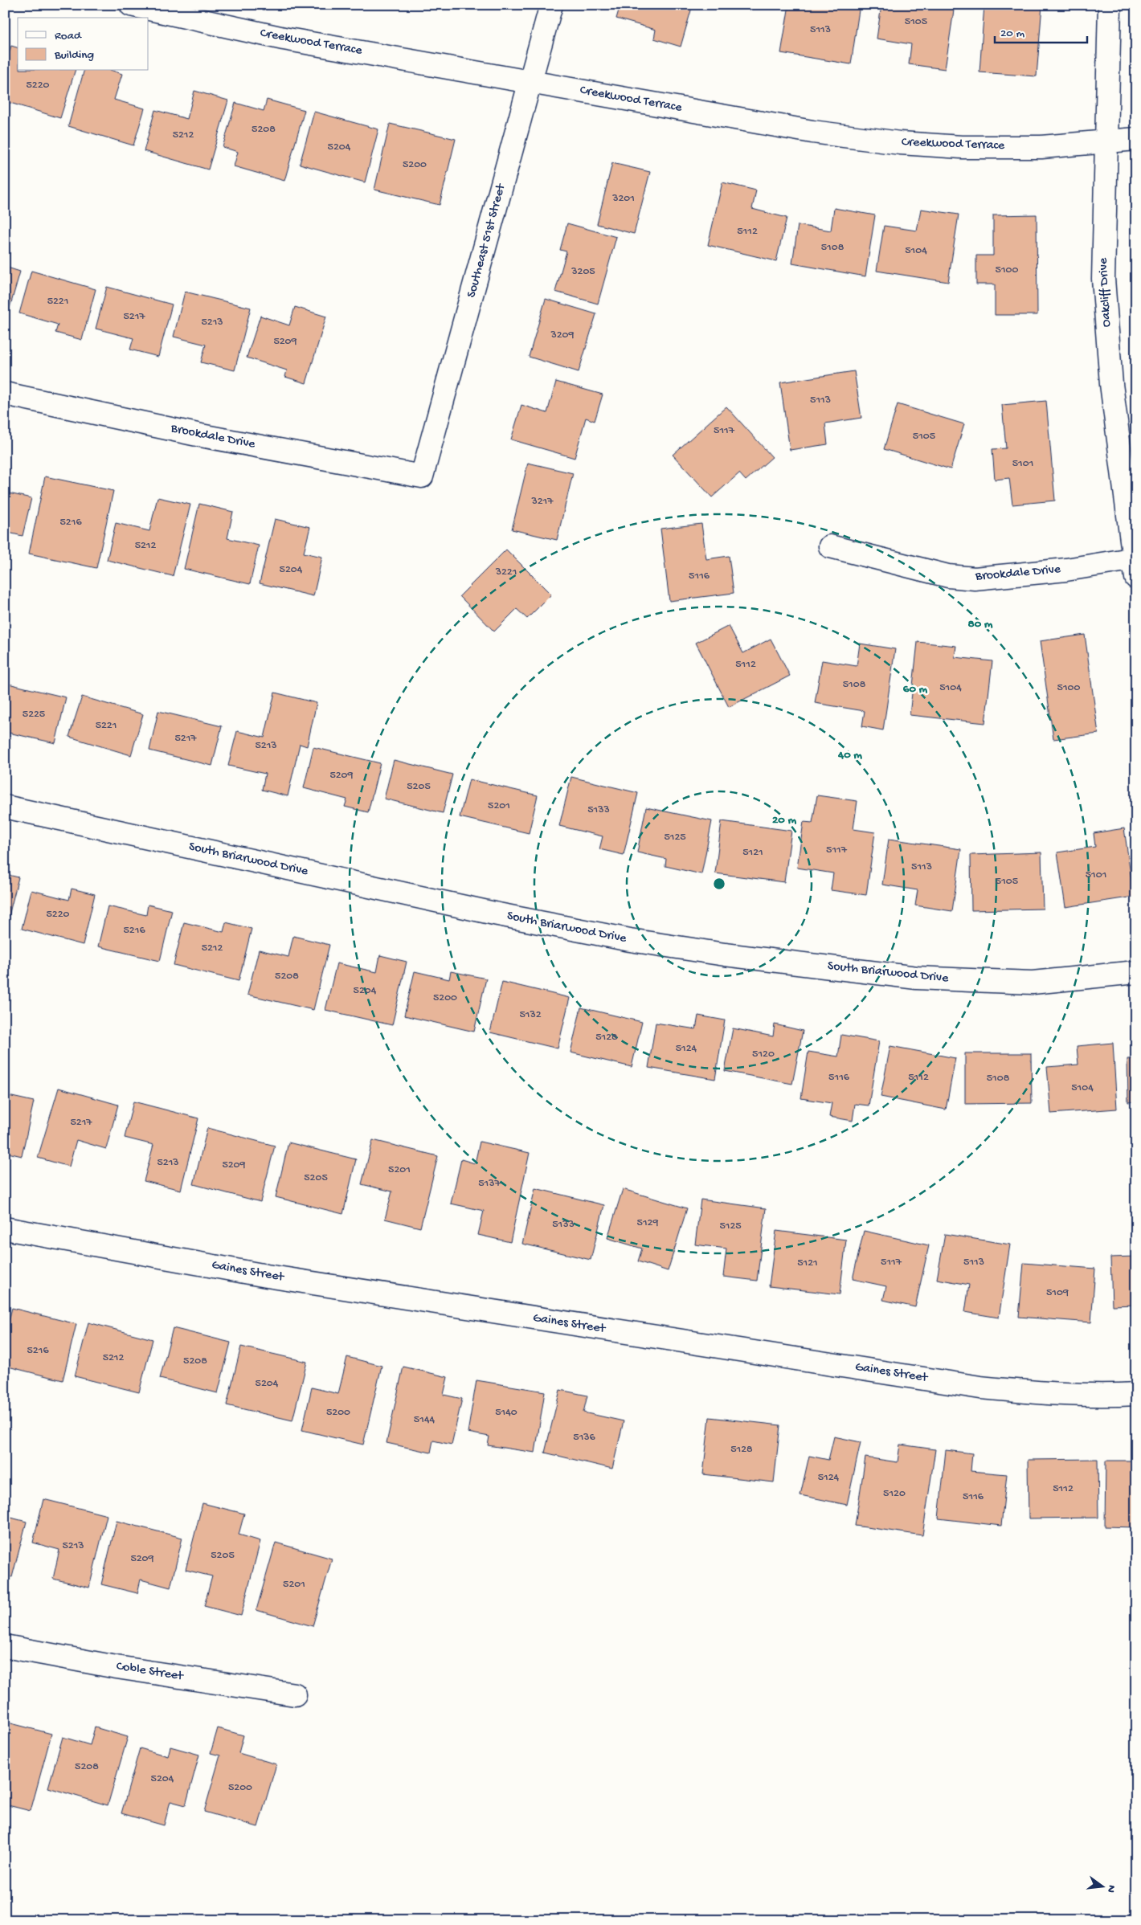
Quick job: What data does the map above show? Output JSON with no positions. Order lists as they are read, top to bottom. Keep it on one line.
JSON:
{"streets":{"street":["Creekwood Terrace","Southeast 51st Street","Oakcliff Drive","Brookdale Drive","South Briarwood Drive","Gaines Street","Coble Street"]},"crossings":[["Creekwood Terrace","Southeast 51st Street"],["Creekwood Terrace","Oakcliff Drive"],["Southeast 51st Street","Brookdale Drive"],["Oakcliff Drive","Brookdale Drive"]],"house_numbers":["5105","5113","5220","5208","5212","5204","5200","3201","5112","5108","5104","5100","3205","5221","5217","5213","3209","5209","5113","5117","5105","5101","3217","5216","5212","5204","3221","5116","5112","5108","5104","5100","5225","5221","5217","5213","5209","5205","5201","5133","5125","5117","5121","5113","5101","5105","5220","5216","5212","5208","5204","5200","5132","5128","5124","5120","5116","5112","5108","5104","5217","5213","5209","5201","5205","5137","5129","5133","5125","5117","5113","5121","5109","5216","5212","5208","5204","5200","5140","5144","5136","5128","5124","5112","5120","5116","5213","5205","5209","5201","5208","5204","5200"],"legend":["Road","Building"],"scale_bar":"20 m","north":"right","rings":["80 m","60 m","40 m","20 m"]}
